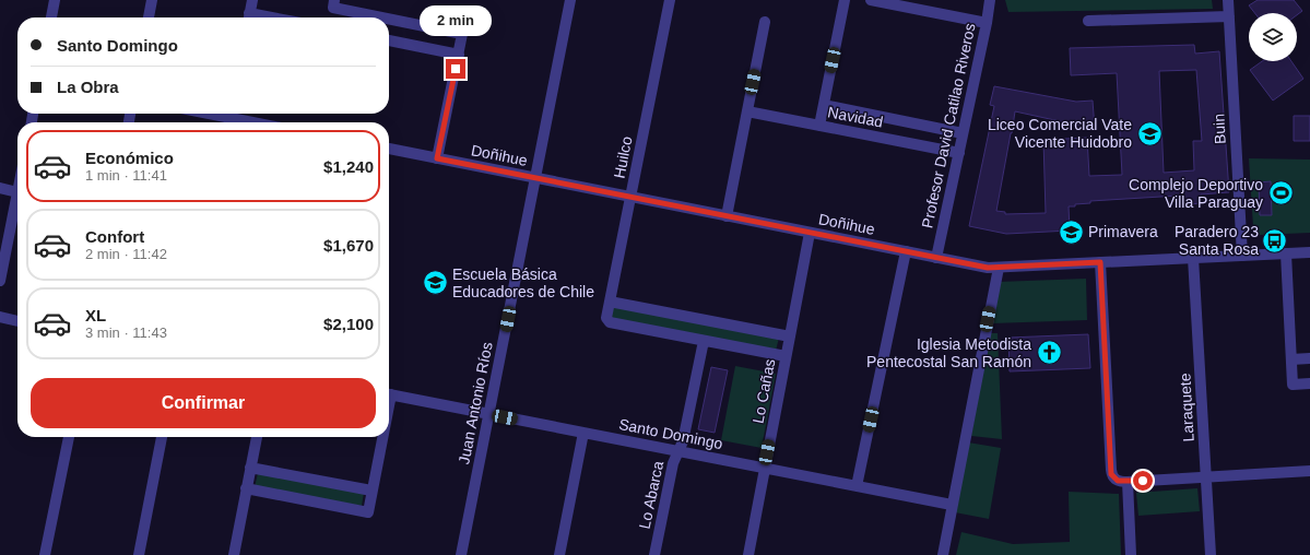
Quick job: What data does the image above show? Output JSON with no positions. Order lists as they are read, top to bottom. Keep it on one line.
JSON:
{"streets":{"street":["Navidad","Profesor David Catilao Riveros","Buin","Doñihue","Huilco","Lo Cañas","Juan Antonio Ríos","Laraquete","Santo Domingo","Lo Abarca"]},"crossings":[["Navidad","Profesor David Catilao Riveros"],["Profesor David Catilao Riveros","Doñihue"],["Buin","Doñihue"],["Doñihue","Huilco"],["Doñihue","Lo Cañas"],["Doñihue","Juan Antonio Ríos"],["Doñihue","Laraquete"],["Huilco","Lo Abarca"],["Lo Cañas","Santo Domingo"],["Juan Antonio Ríos","Santo Domingo"],["Santo Domingo","Lo Abarca"]],"places":{"school or university":["Liceo Comercial Vate Vicente Huidobro","Primavera","Escuela Básica Educadores de Chile"],"sports":["Complejo Deportivo Villa Paraguay"],"bus stop":["Paradero 23 Santa Rosa"],"church":["Iglesia Metodista Pentecostal San Ramón"]},"page":{"bubble":"2 min","banner":["Santo Domingo","La Obra"],"list":[{"name":"Económico","note":"1 min · 11:41","value":"$1,240"},{"name":"Confort","note":"2 min · 11:42","value":"$1,670"},{"name":"XL","note":"3 min · 11:43","value":"$2,100"}],"buttons":"Confirmar"}}
